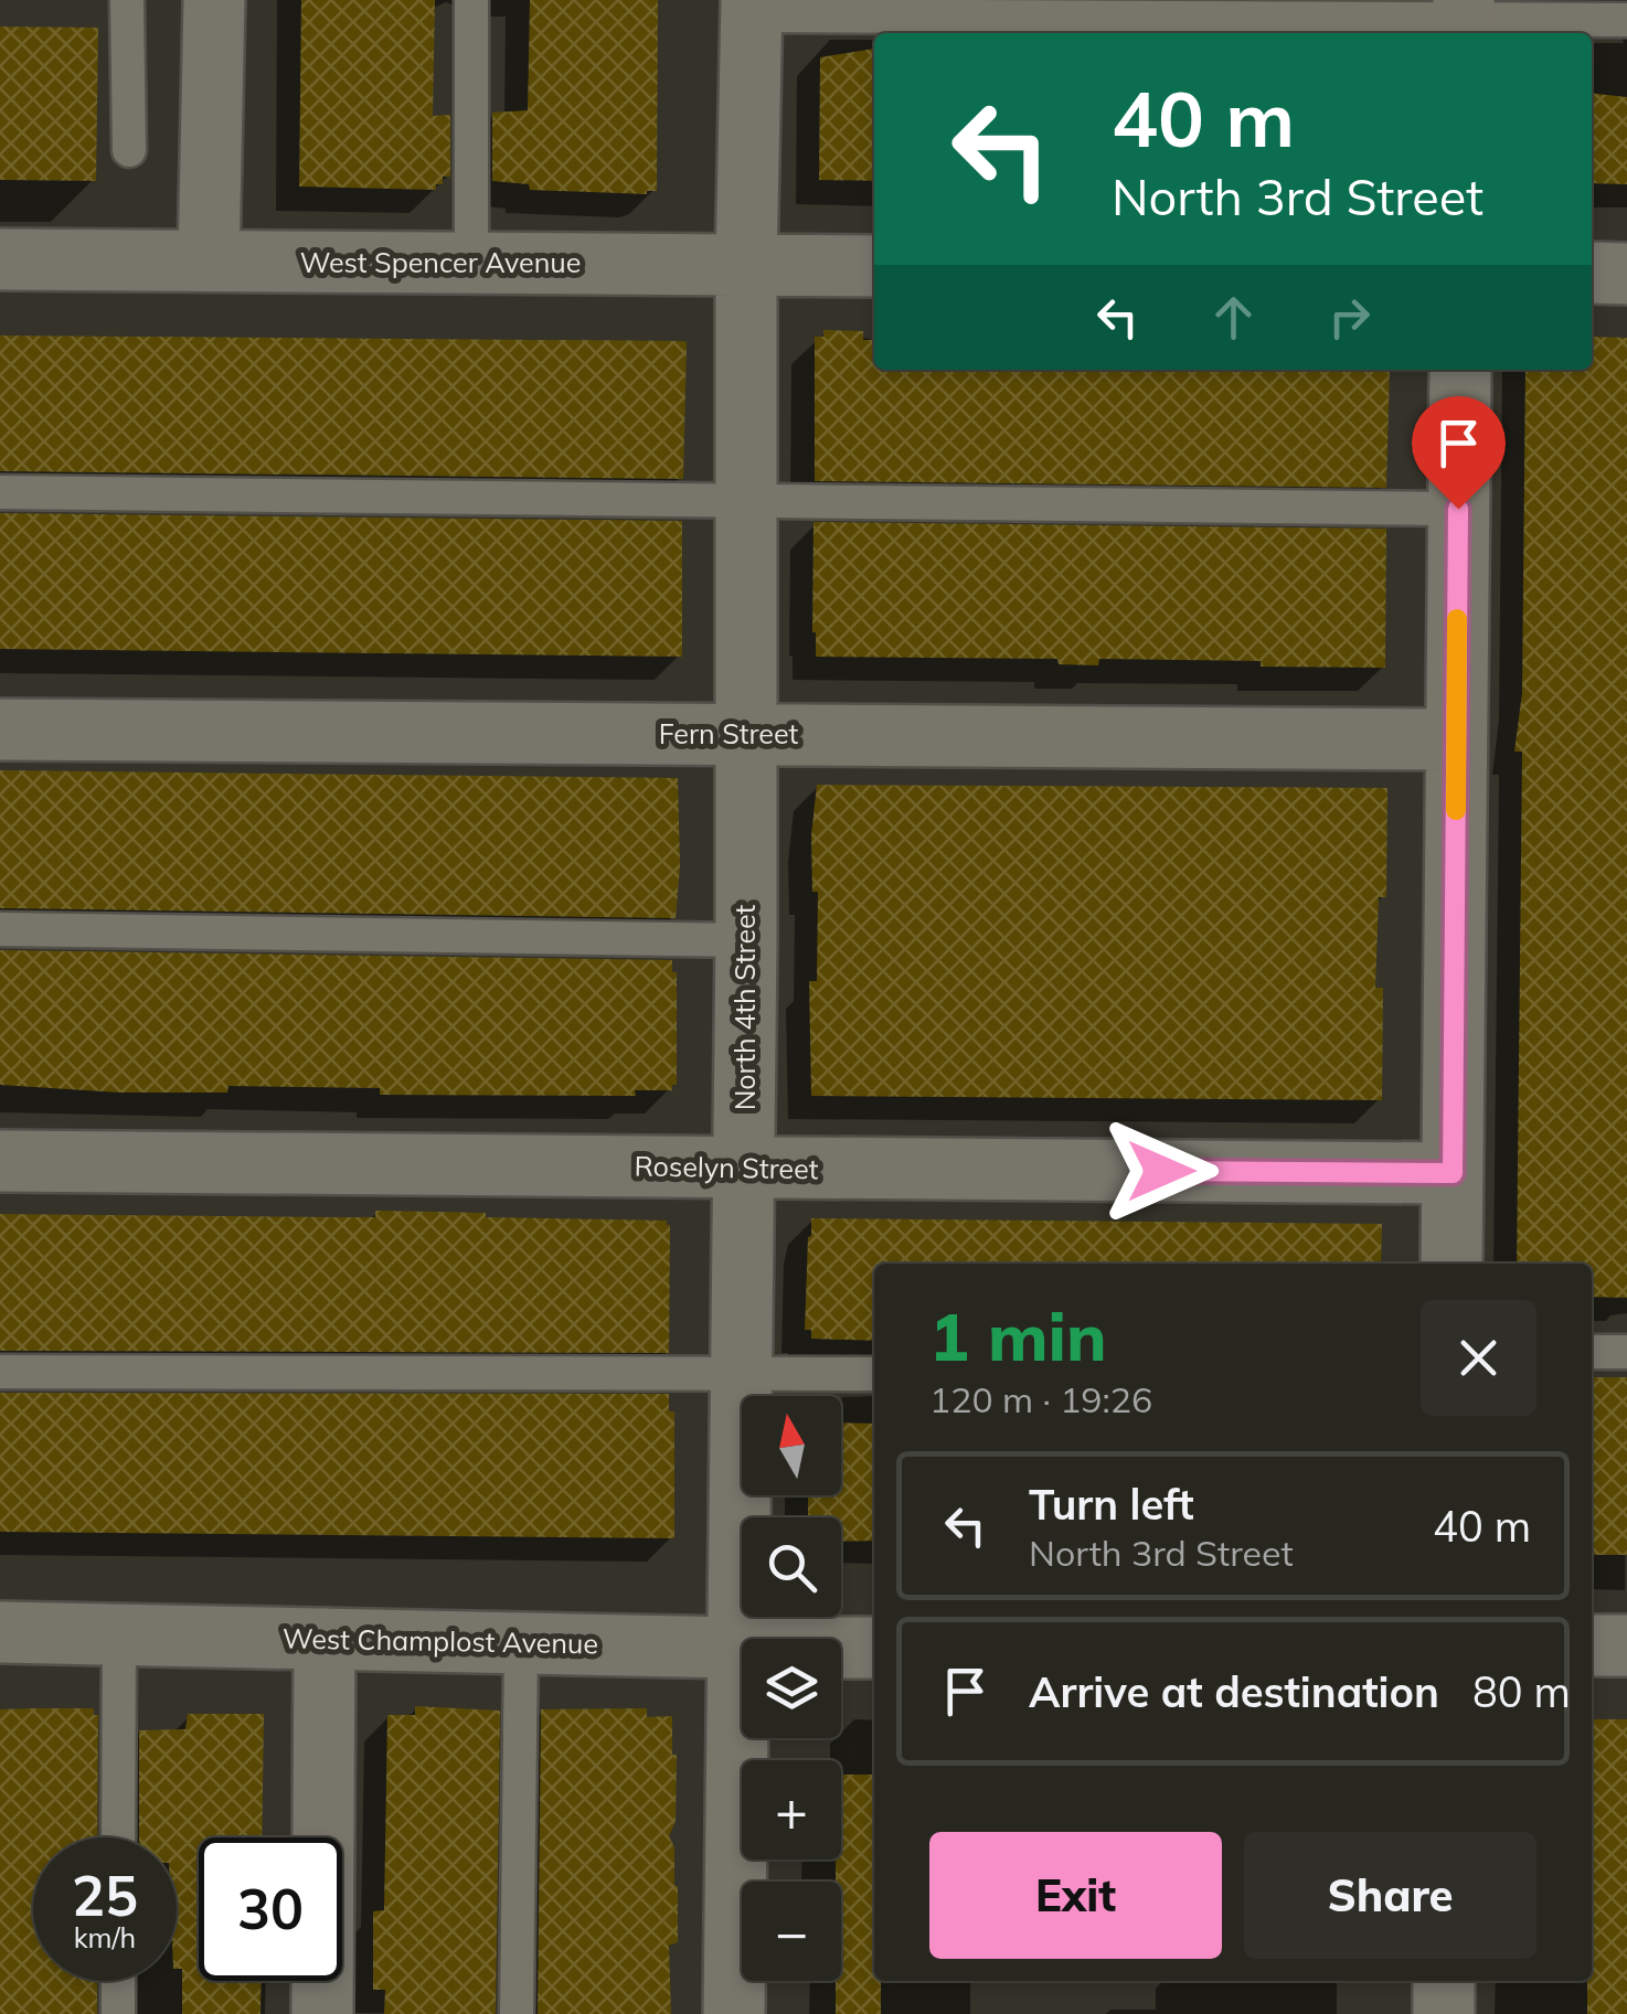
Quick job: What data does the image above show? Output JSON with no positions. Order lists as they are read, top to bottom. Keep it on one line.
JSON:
{"streets":{"street":["West Spencer Avenue","Fern Street","North 4th Street","Roselyn Street","West Champlost Avenue"]},"crossings":[["West Spencer Avenue","North 4th Street"],["Fern Street","North 4th Street"],["North 4th Street","Roselyn Street"],["North 4th Street","West Champlost Avenue"]],"north":"top","page":{"turn":["40 m","North 3rd Street"],"heading":["1 min","120 m · 19:26"],"map_buttons":["+","−"],"list":[{"name":"Turn left","note":"North 3rd Street","value":"40 m"},{"name":"Arrive at destination","value":"80 m"}],"buttons":["Exit","Share"],"speed":"25 km/h","limit":"30"}}
